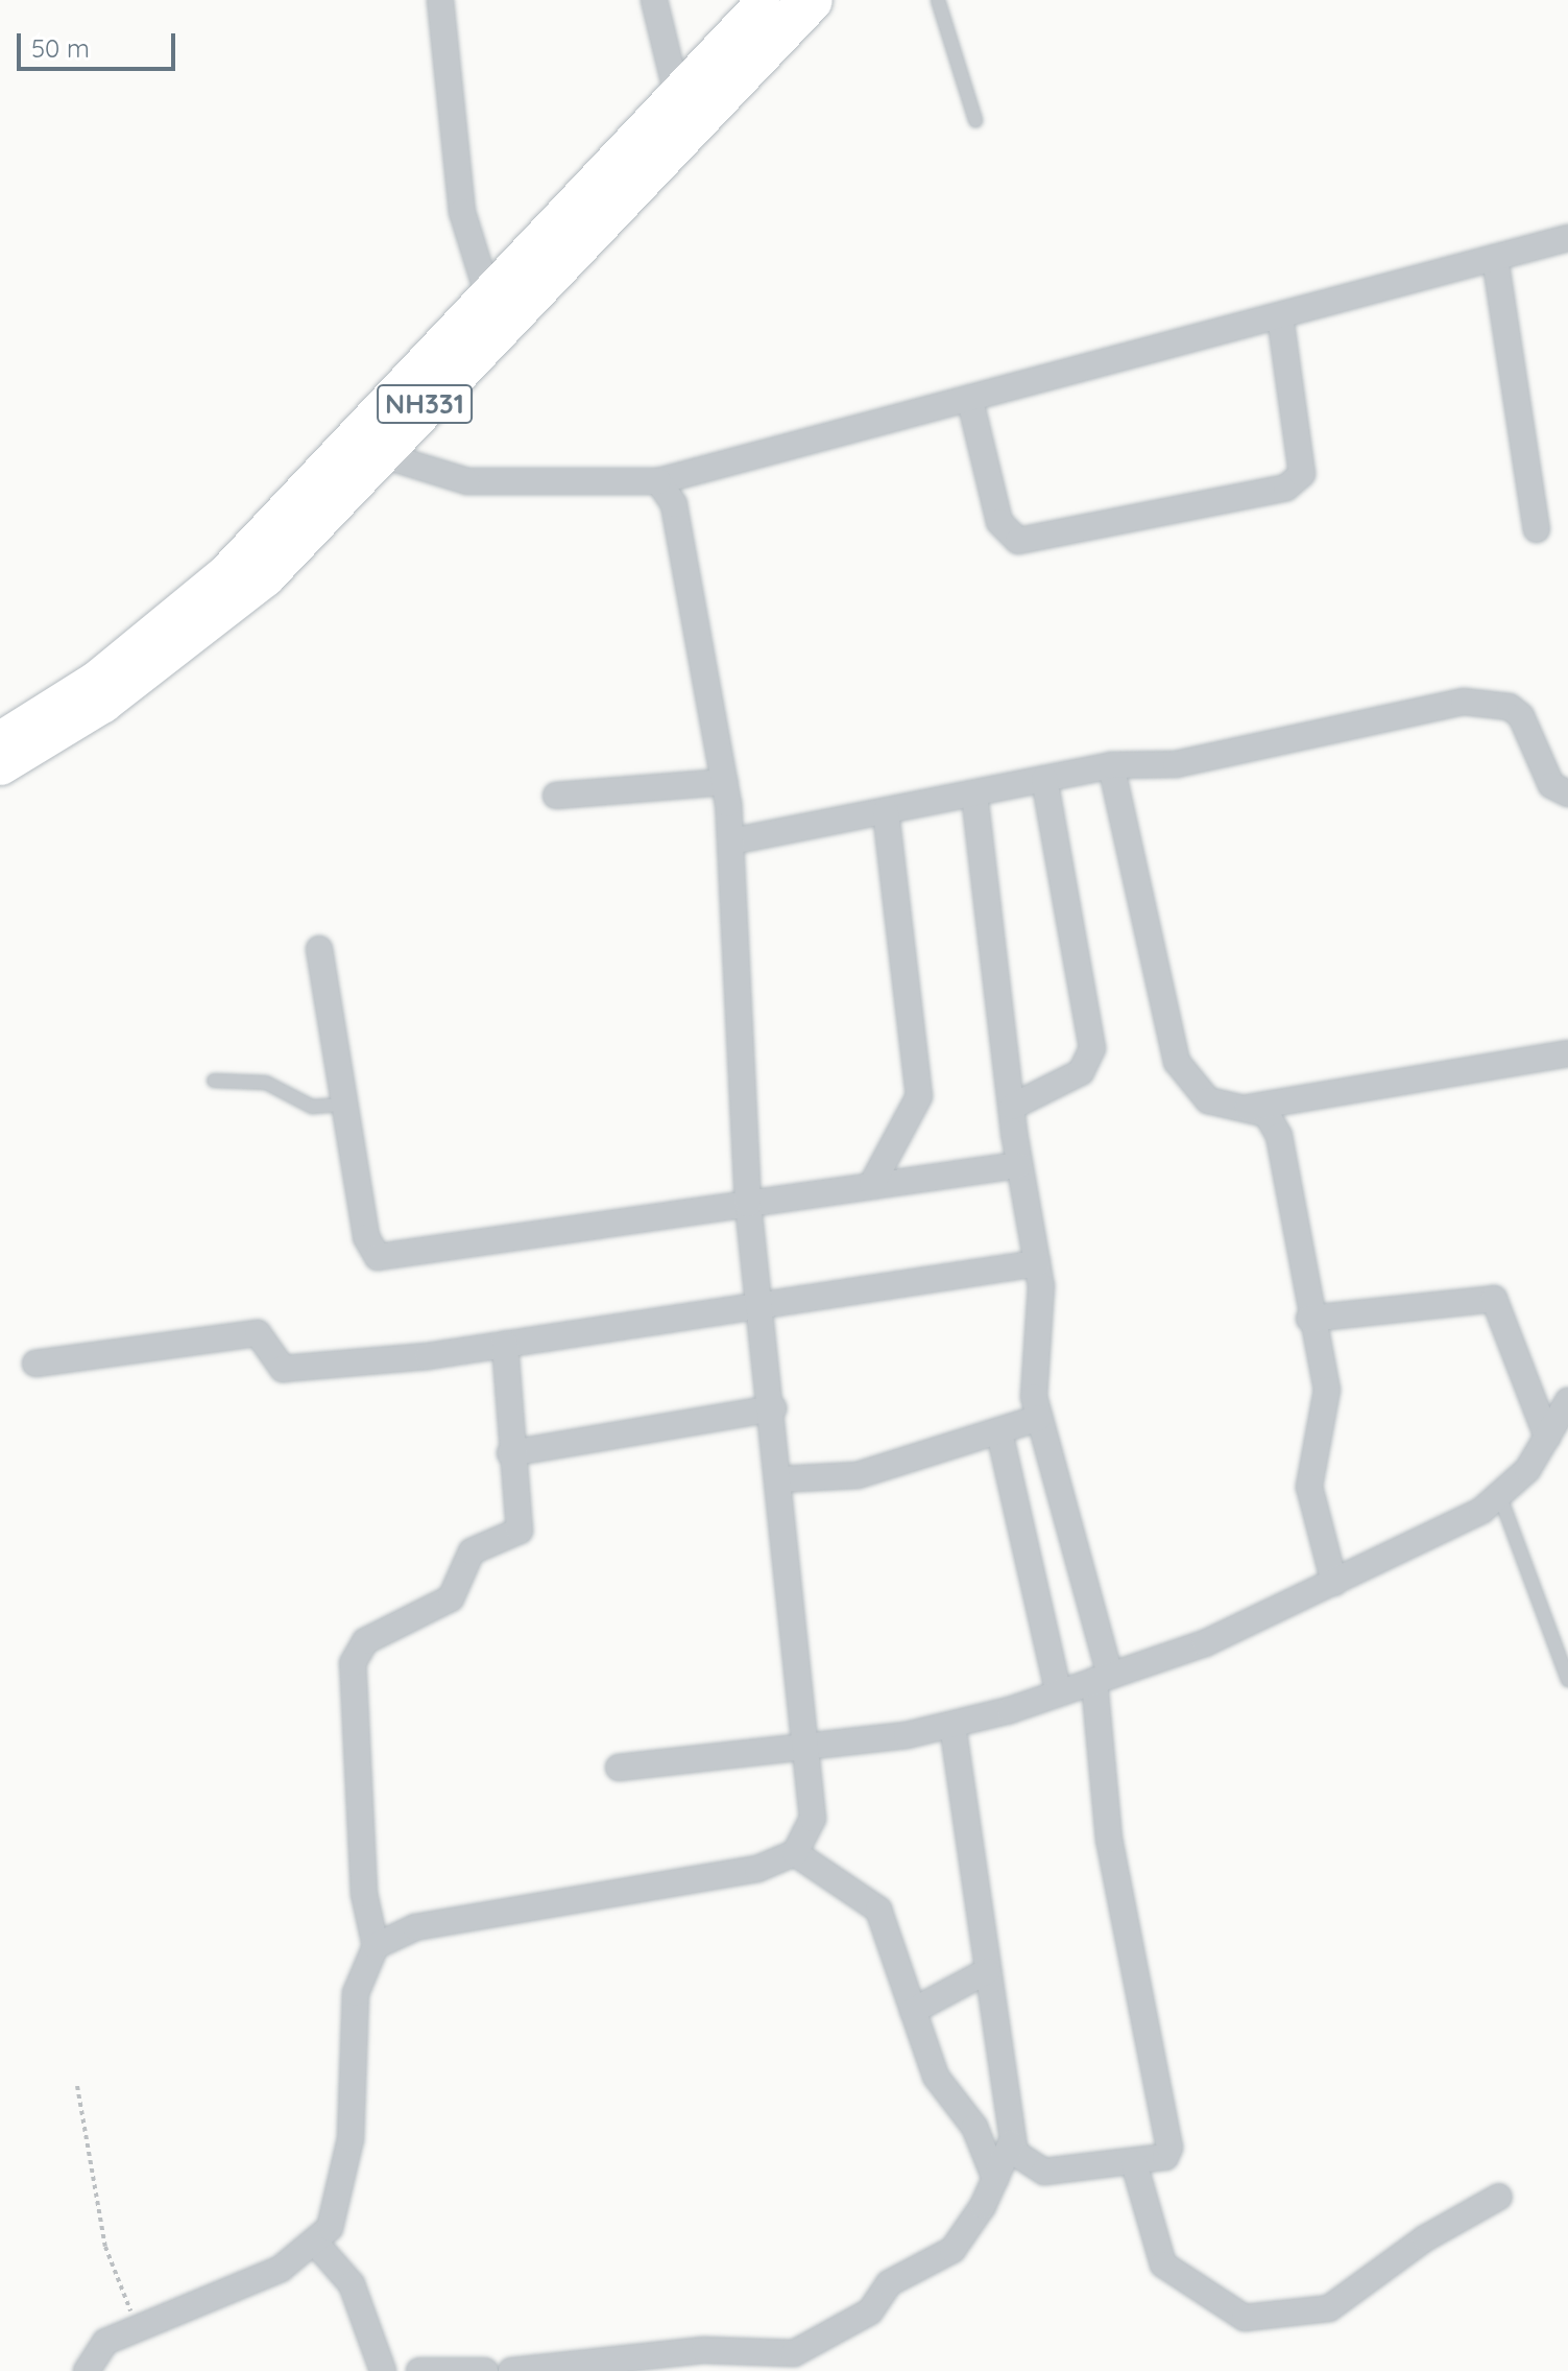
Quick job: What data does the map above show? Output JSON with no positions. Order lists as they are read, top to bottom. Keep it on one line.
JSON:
{"streets":{"highway":["NH331"]},"scale_bar":"50 m"}
